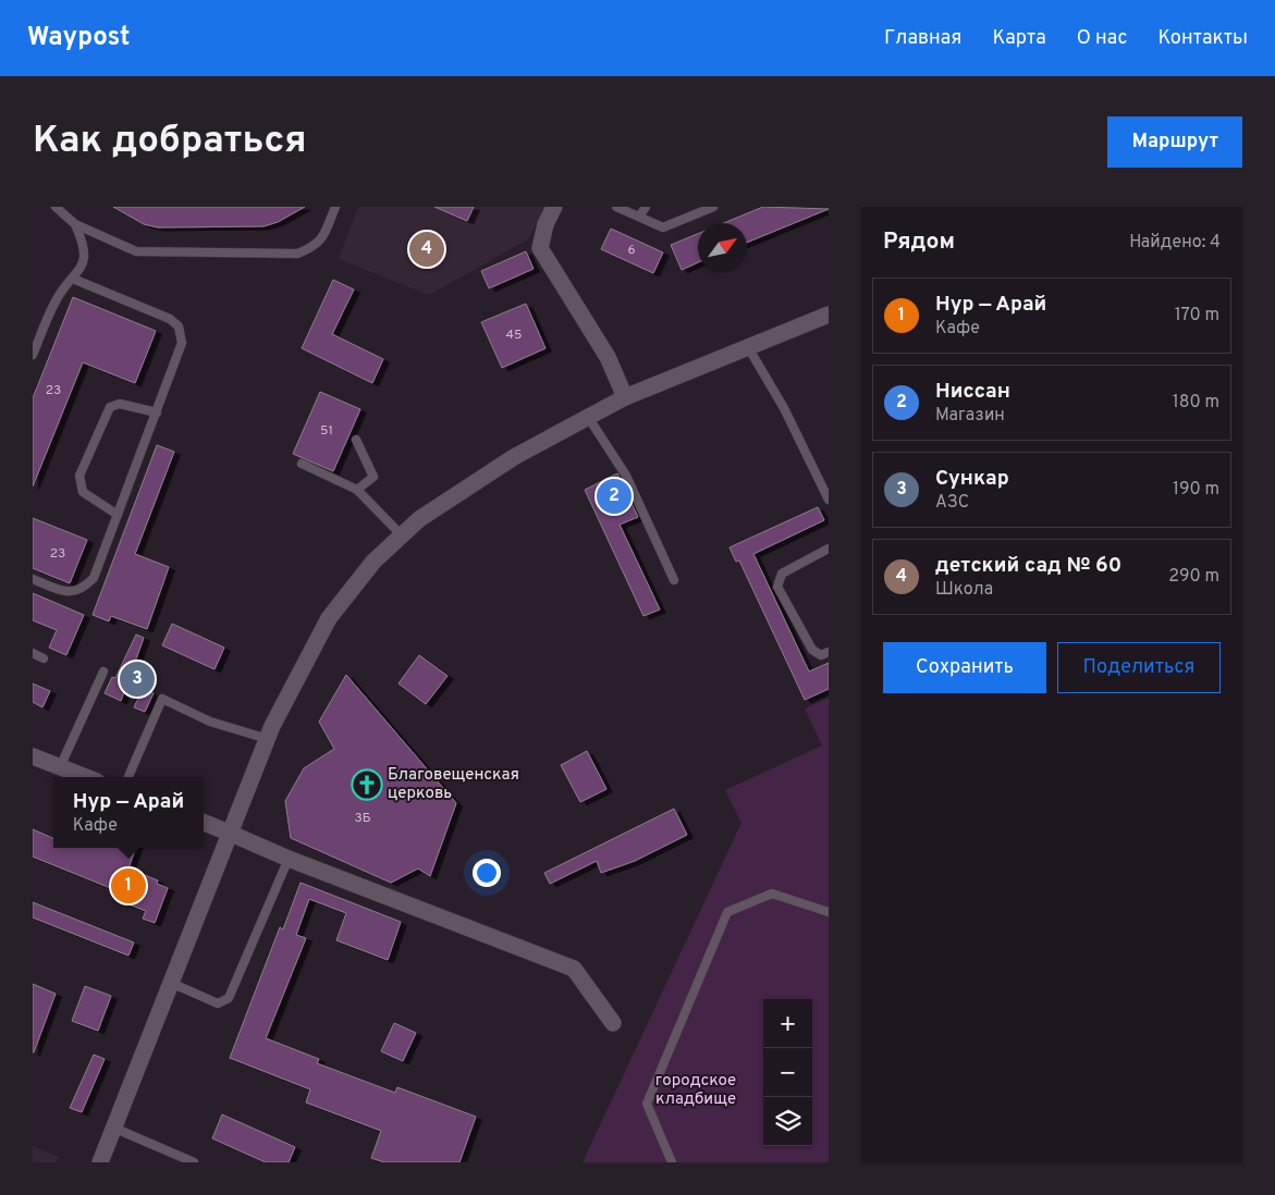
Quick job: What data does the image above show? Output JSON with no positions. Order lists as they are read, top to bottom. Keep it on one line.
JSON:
{"parks":["городское кладбище"],"places":{"church":["Благовещенская церковь"]},"house_numbers":["6","45","23","51","23","3Б"],"north":"top right","page":{"header":"Waypost","nav":["Главная","Карта","О нас","Контакты"],"buttons":["Маршрут",["Сохранить","Поделиться"]],"title":"Как добраться","heading":["Рядом","Найдено: 4"],"pins":["4","2","3","1"],"list":[{"mark":"1","name":"Нур — Арай","note":"Кафе","value":"170 m"},{"mark":"2","name":"Ниссан","note":"Магазин","value":"180 m"},{"mark":"3","name":"Сункар","note":"АЗС","value":"190 m"},{"mark":"4","name":"детский сад № 60","note":"Школа","value":"290 m"}],"popup":["Нур — Арай","Кафе"],"map_buttons":["+","−"]}}
